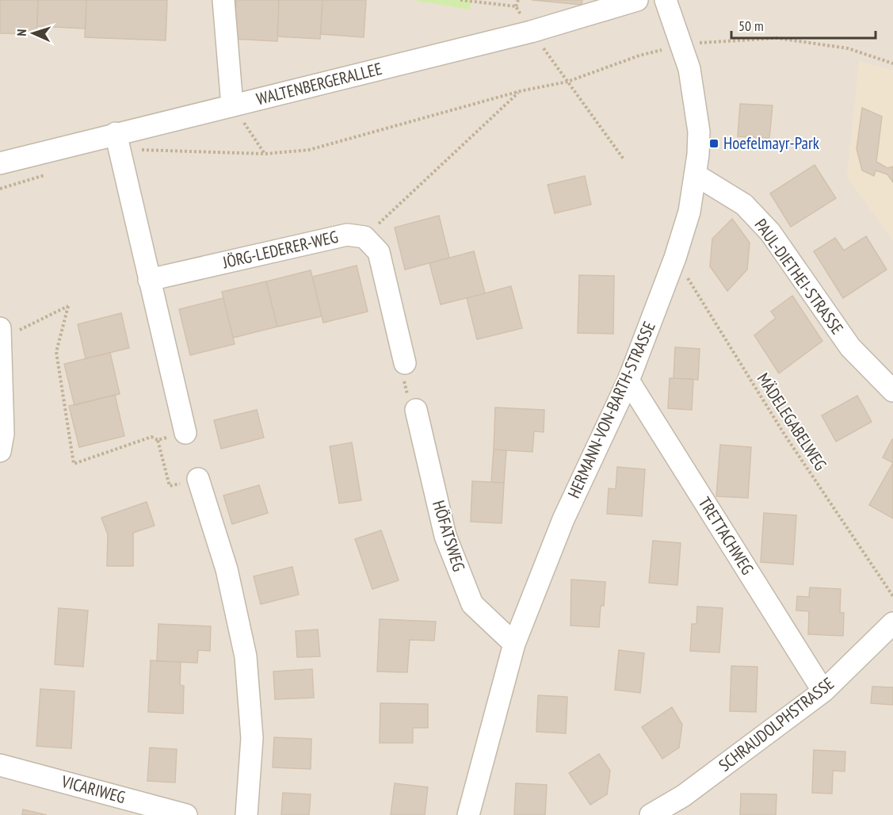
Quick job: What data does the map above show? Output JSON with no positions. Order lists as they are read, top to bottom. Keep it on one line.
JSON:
{"streets":{"street":["WALTENBERGERALLEE","JÖRG-LEDERER-WEG","PAUL-DIETHEI-STRASSE","HERMANN-VON-BARTH-STRASSE","HÖFATSWEG","TRETTACHWEG","SCHRAUDOLPHSTRASSE","VICARIWEG"],"path":["MÄDELEGABELWEG"]},"crossings":[["PAUL-DIETHEI-STRASSE","HERMANN-VON-BARTH-STRASSE"],["HERMANN-VON-BARTH-STRASSE","MÄDELEGABELWEG"],["HERMANN-VON-BARTH-STRASSE","HÖFATSWEG"],["HERMANN-VON-BARTH-STRASSE","TRETTACHWEG"],["TRETTACHWEG","SCHRAUDOLPHSTRASSE"]],"places":{"transit":["Hoefelmayr-Park"]},"scale_bar":"50 m","north":"left"}
